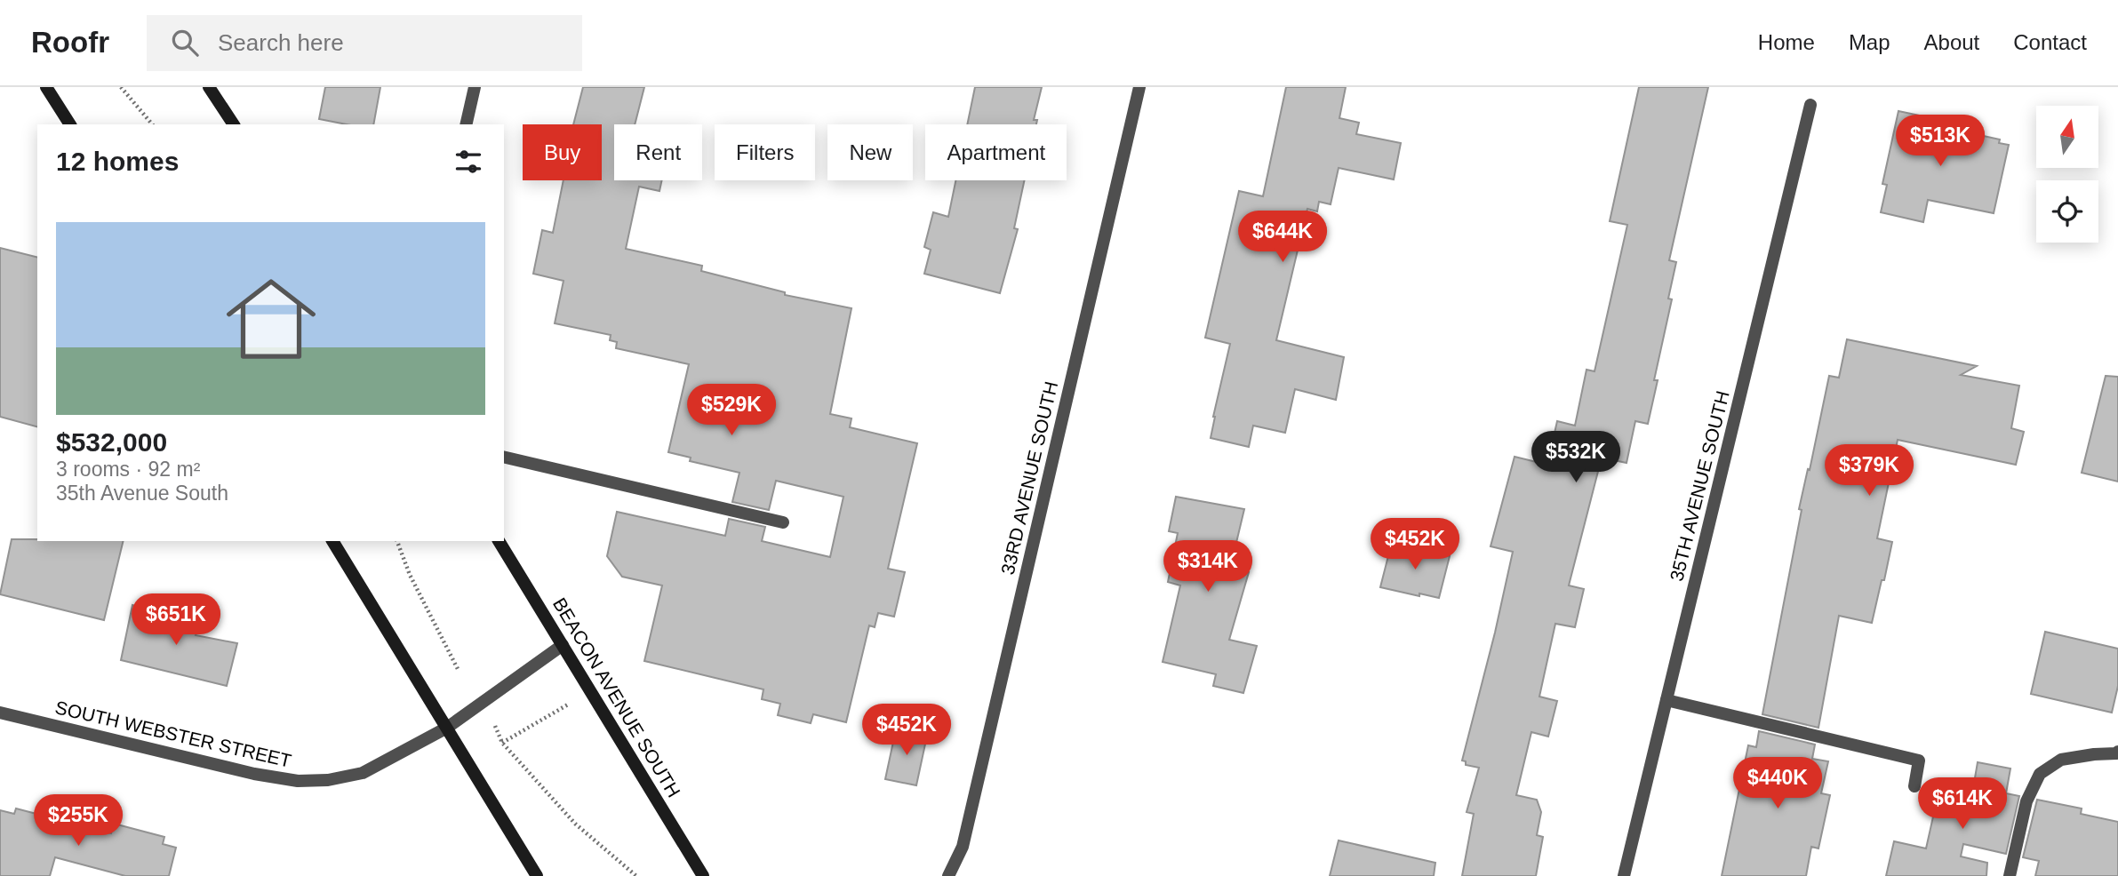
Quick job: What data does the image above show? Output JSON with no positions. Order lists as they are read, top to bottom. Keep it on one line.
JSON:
{"streets":{"main road":["BEACON AVENUE SOUTH"],"street":["33RD AVENUE SOUTH","35TH AVENUE SOUTH","SOUTH WEBSTER STREET"]},"crossings":[["BEACON AVENUE SOUTH","SOUTH WEBSTER STREET"]],"north":"top","page":{"header":"Roofr","search":"Search here","nav":["Home","Map","About","Contact"],"price":["$513K","$644K","$529K","$532K","$379K","$452K","$314K","$651K","$452K","$440K","$614K","$255K"],"chip":["Buy","Rent","Filters","New","Apartment"],"heading":"12 homes","list":[{"name":"$532,000","note":"3 rooms · 92 m² · 35th Avenue South"}]}}
